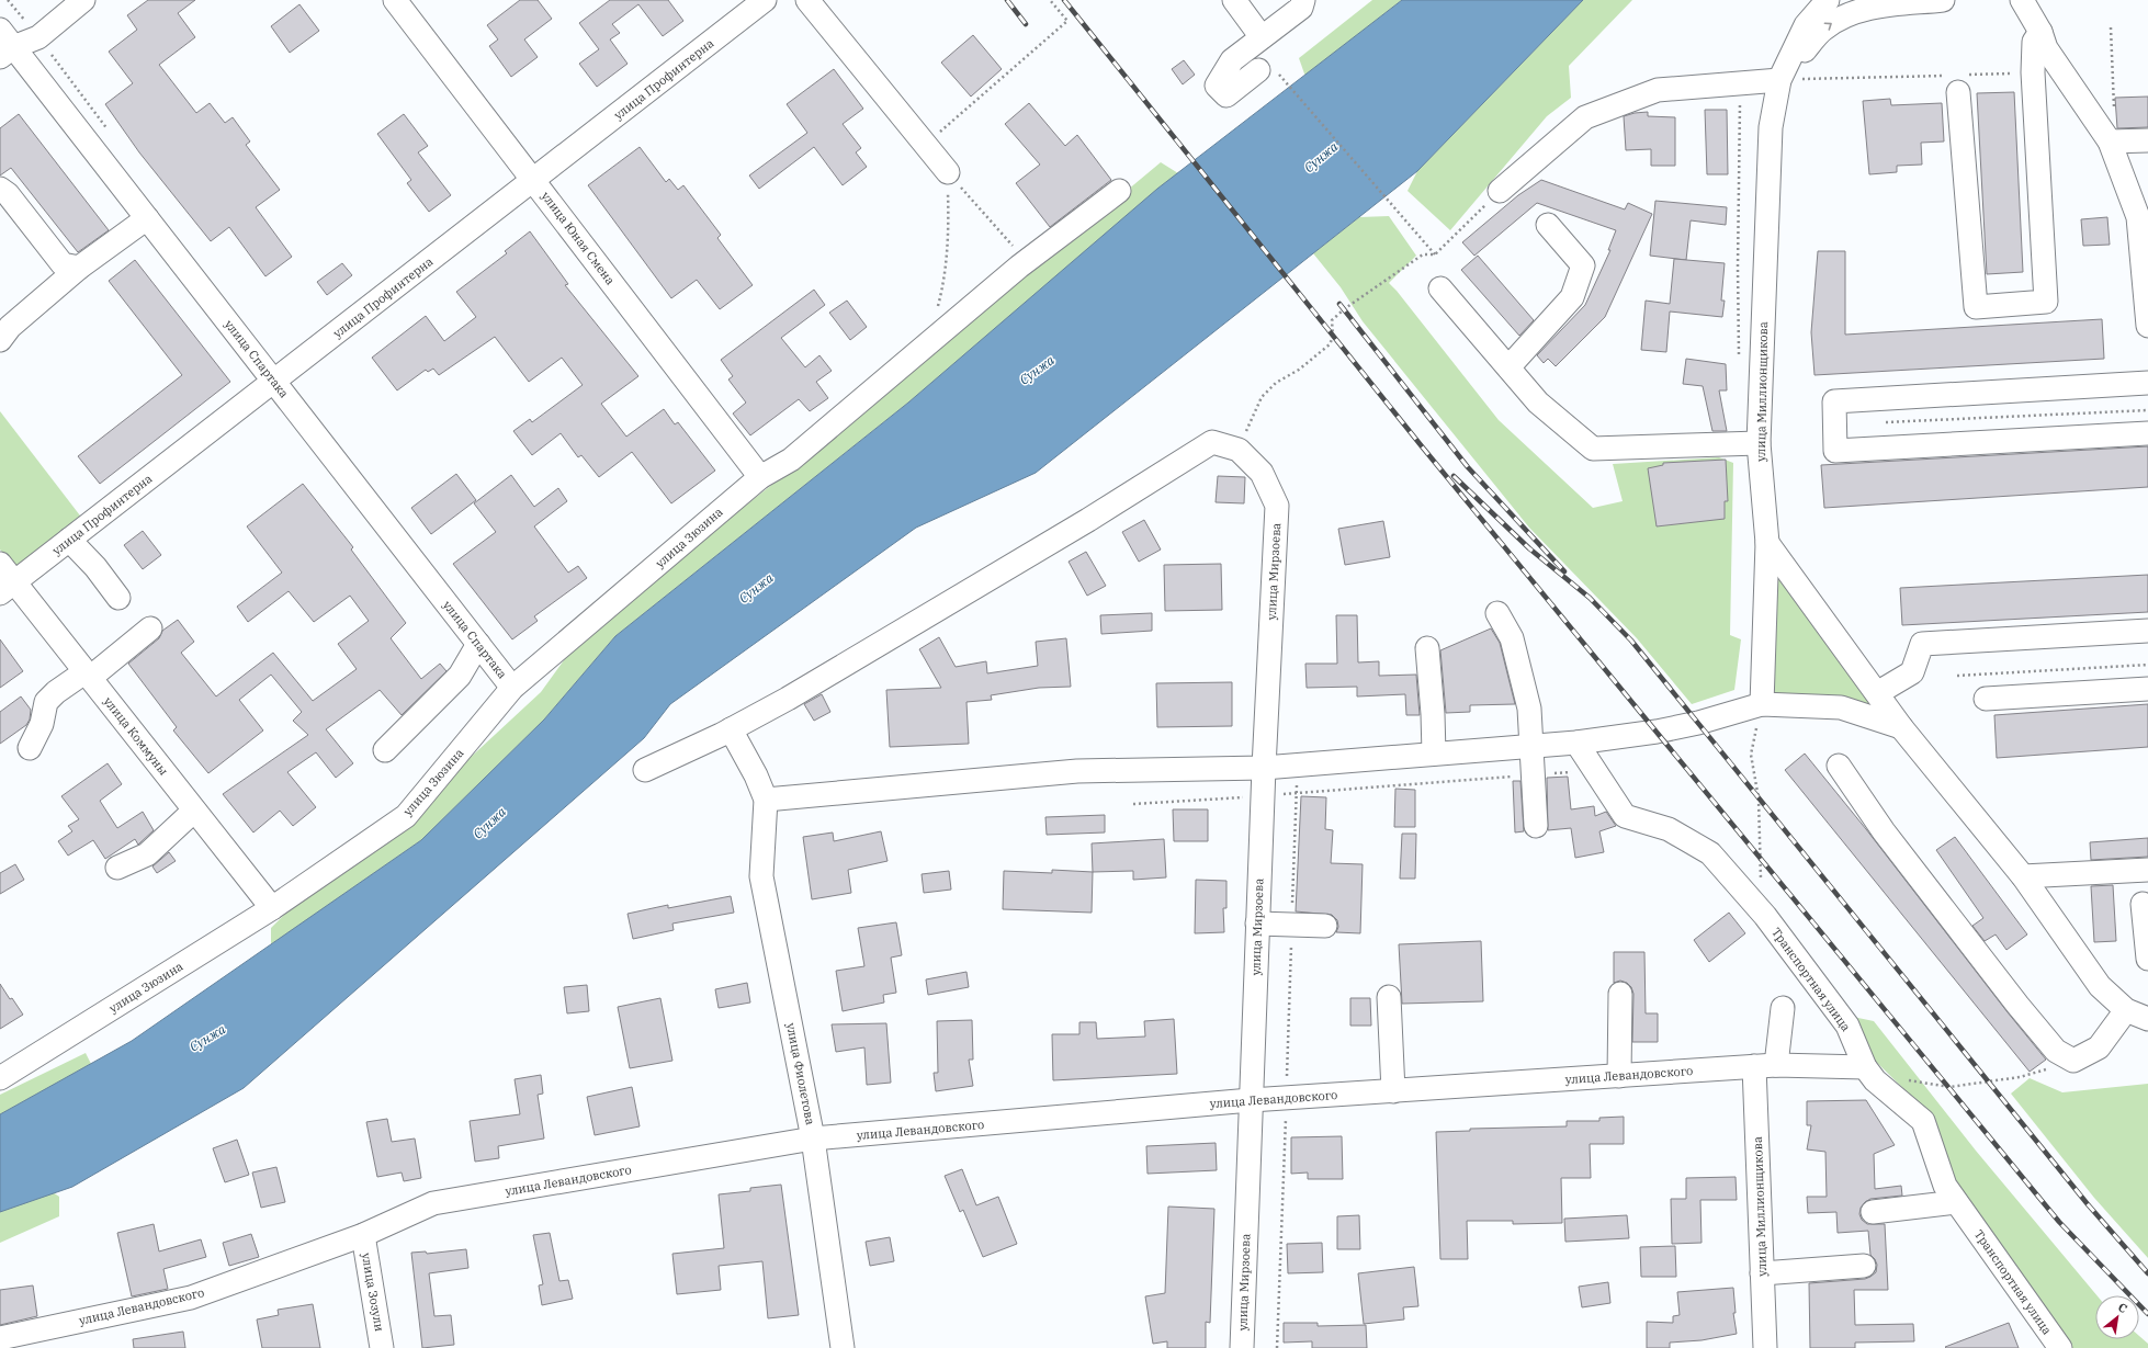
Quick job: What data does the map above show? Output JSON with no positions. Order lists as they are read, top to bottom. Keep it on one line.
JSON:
{"streets":{"street":["улица Профинтерна","улица Юная Смена","улица Спартака","улица Миллионщикова","улица Зюзина","улица Мирзоева","улица Коммуны","Транспортная улица","улица Фиолетова","улица Левандовского","улица Зозули"]},"crossings":[["улица Профинтерна","улица Юная Смена"],["улица Профинтерна","улица Спартака"],["улица Профинтерна","улица Коммуны"],["улица Юная Смена","улица Зюзина"],["улица Спартака","улица Зюзина"],["улица Миллионщикова","улица Левандовского"],["улица Зюзина","улица Коммуны"],["улица Мирзоева","улица Левандовского"],["Транспортная улица","улица Левандовского"],["улица Фиолетова","улица Левандовского"],["улица Левандовского","улица Зозули"]],"water":["Сунжа"],"north":"top right"}
